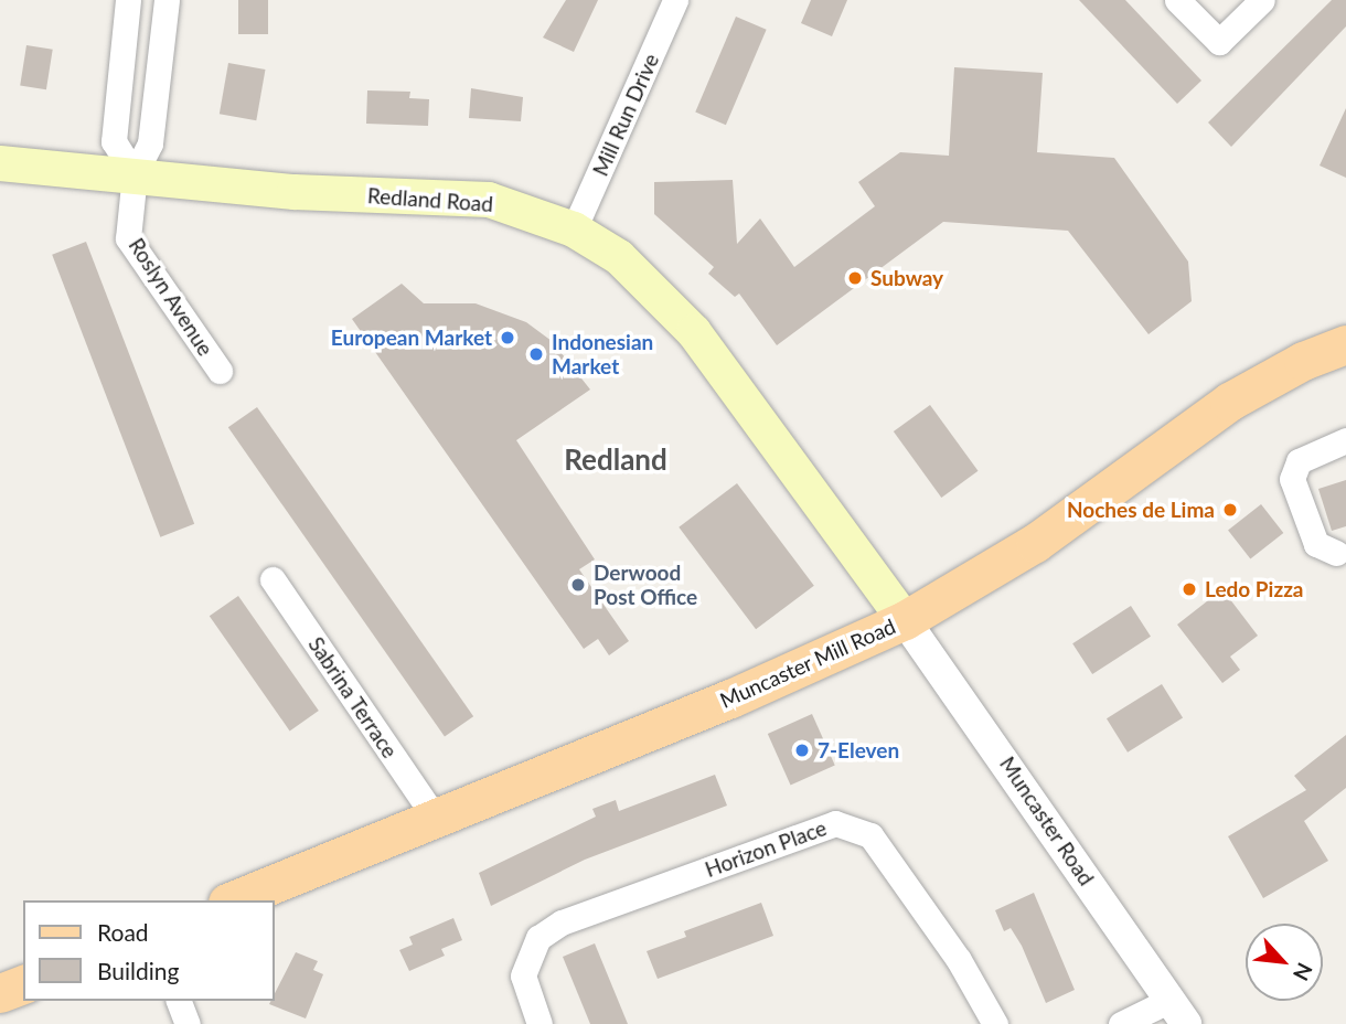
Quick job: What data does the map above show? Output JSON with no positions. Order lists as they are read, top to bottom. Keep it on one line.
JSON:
{"streets":{"main road":["Redland Road","Muncaster Mill Road"],"street":["Mill Run Drive","Roslyn Avenue","Sabrina Terrace","Muncaster Road","Horizon Place"]},"crossings":[["Mill Run Drive","Redland Road"],["Redland Road","Roslyn Avenue"],["Redland Road","Muncaster Mill Road"],["Redland Road","Muncaster Road"],["Muncaster Mill Road","Sabrina Terrace"],["Muncaster Mill Road","Muncaster Road"]],"districts":["Redland"],"places":["Subway","European Market","Indonesian Market","Noches de Lima","Derwood Post Office","Ledo Pizza","7-Eleven"],"legend":["Road","Building"],"north":"bottom right"}
